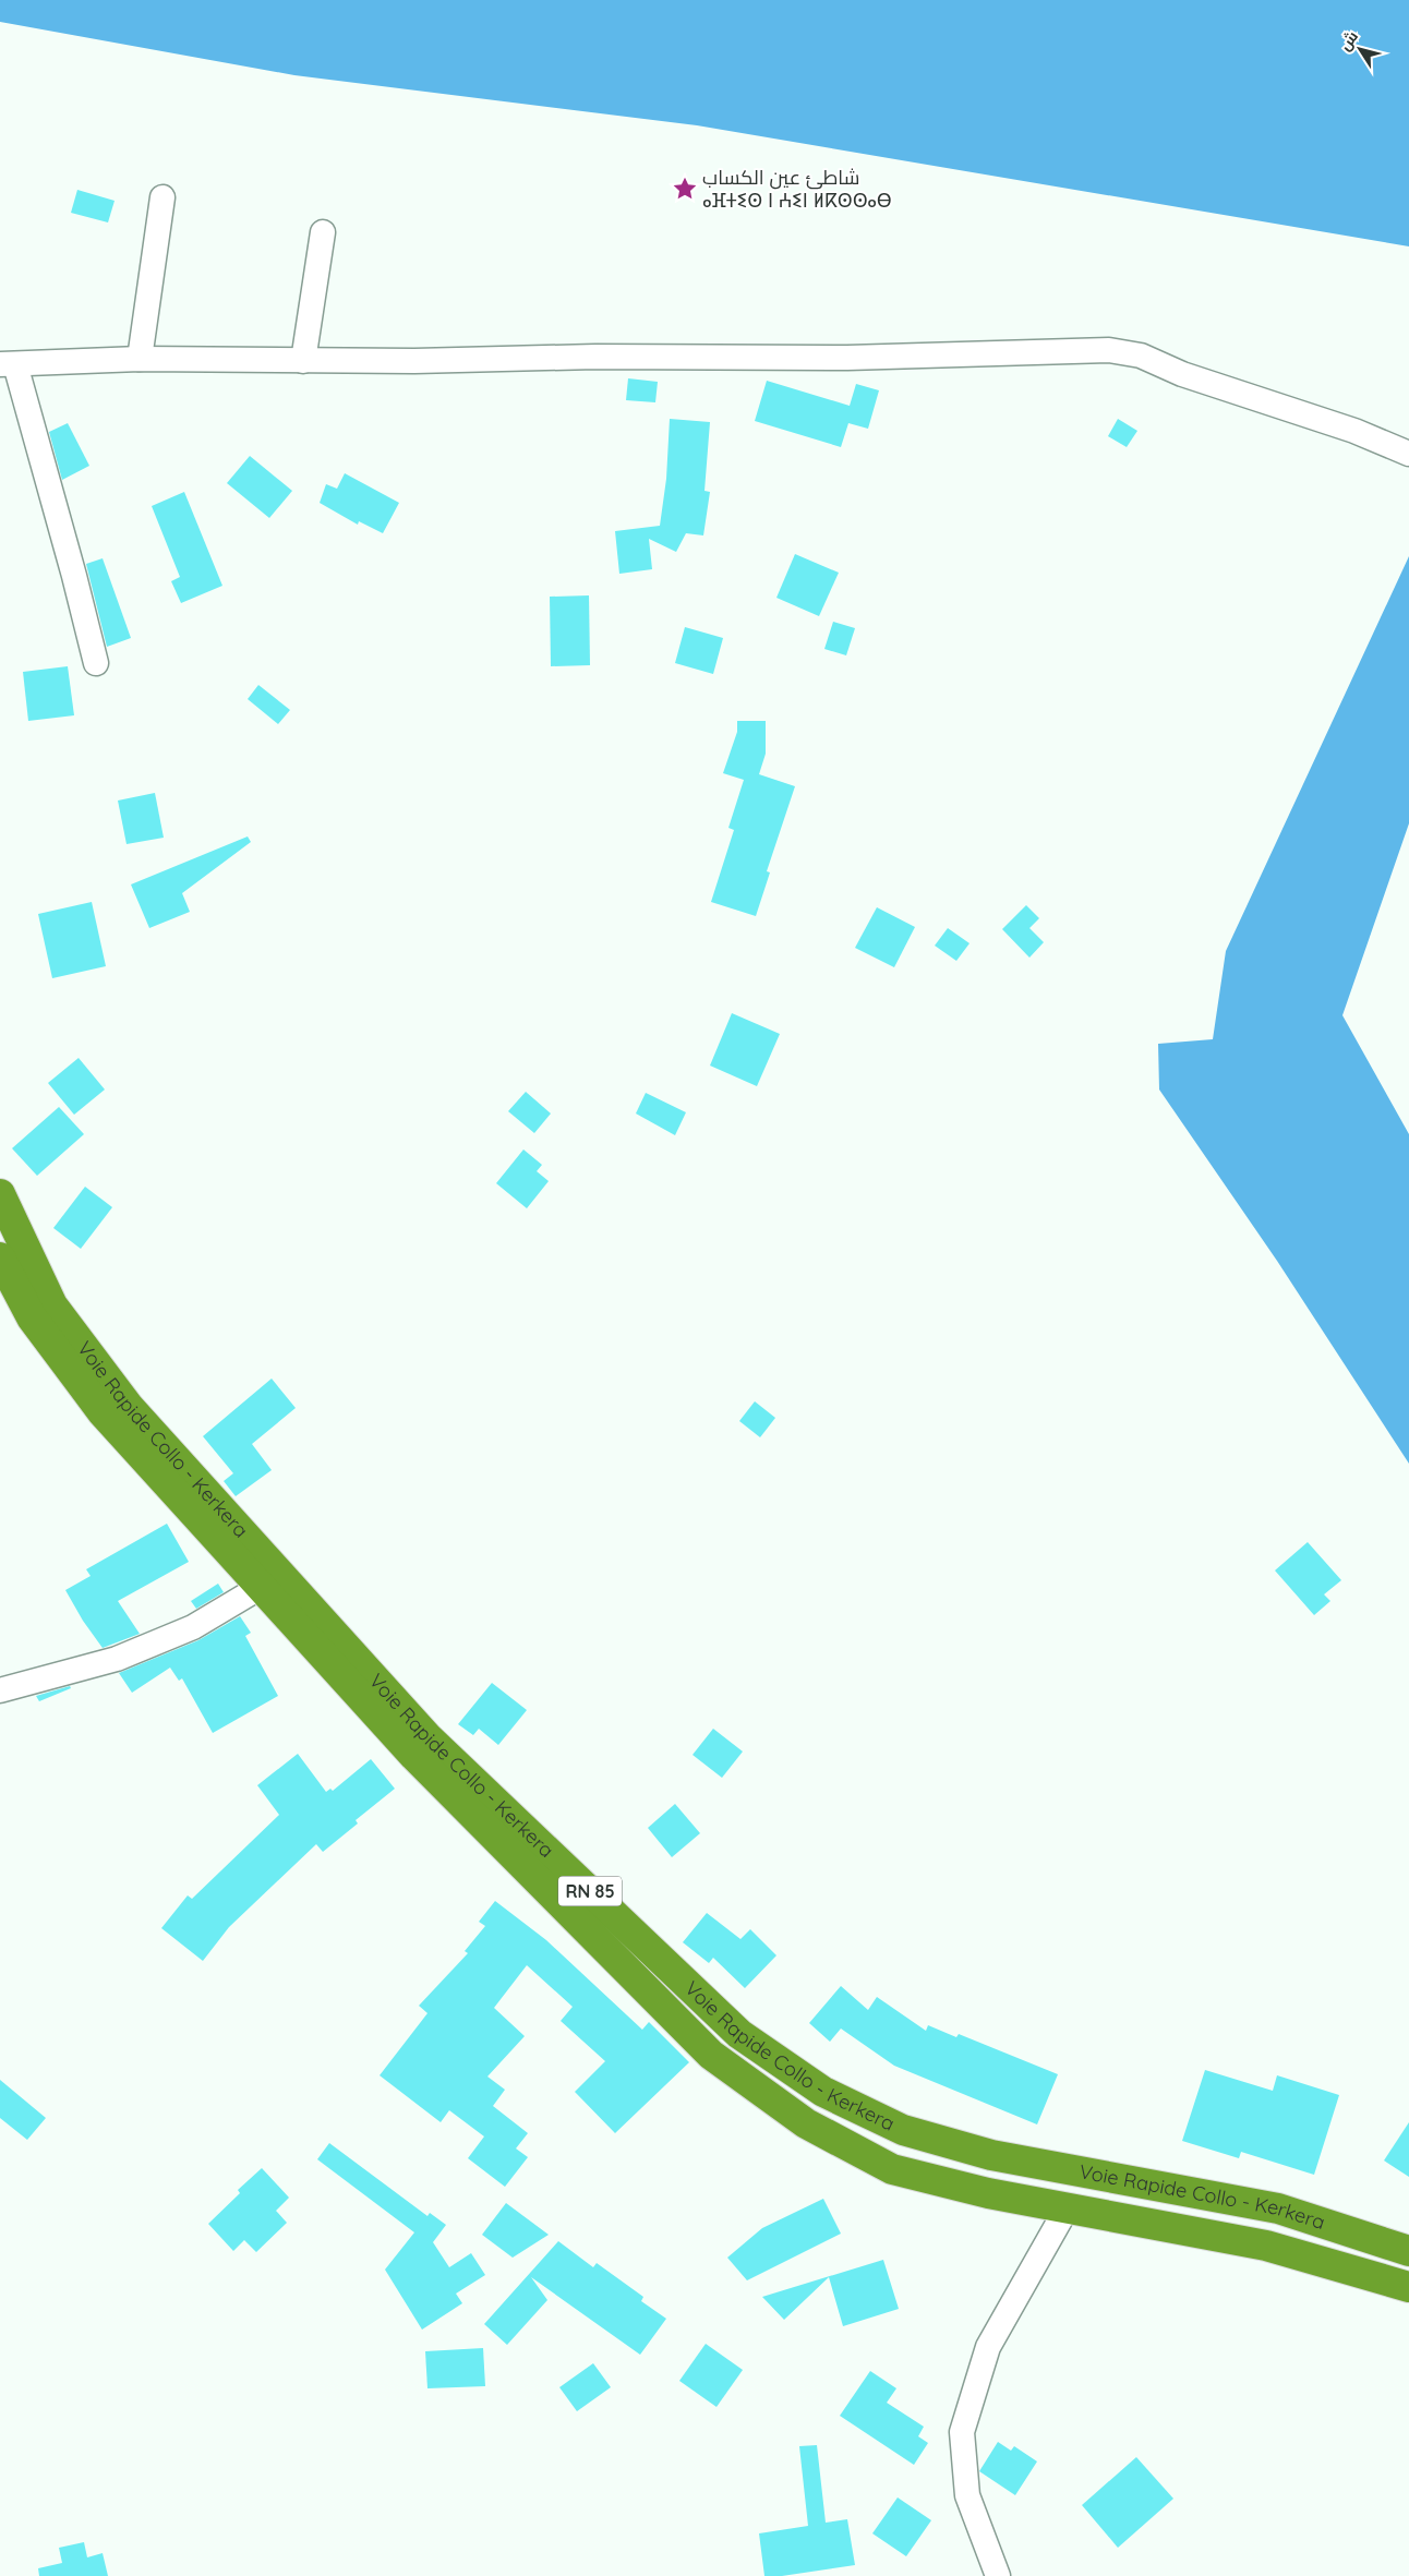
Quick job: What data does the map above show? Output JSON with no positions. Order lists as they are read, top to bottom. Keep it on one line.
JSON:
{"streets":{"highway":["Voie Rapide Collo - Kerkera","RN 85"]},"places":{"place":["شاطئ عين الكساب ⴰⴼⵜⵉⵙ ⵏ ⵄⵉⵏ ⵍⴽⵙⵙⴰⴱ"]},"north":"top left"}
